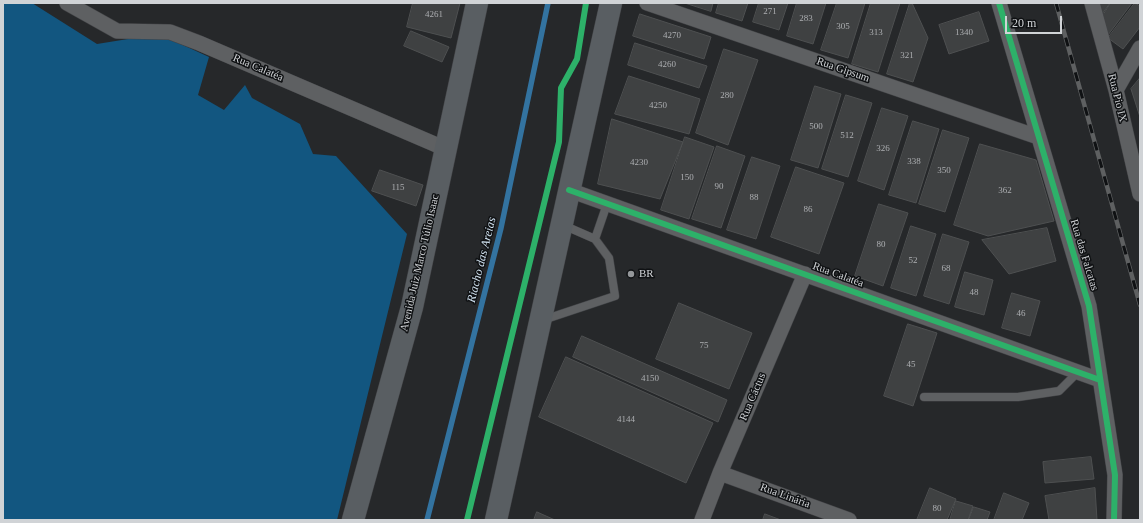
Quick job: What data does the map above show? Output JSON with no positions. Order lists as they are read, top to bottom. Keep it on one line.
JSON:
{"streets":{"main road":["Avenida Juiz Marco Túlio Isaac"],"street":["Rua Calatéa","Rua Gipsum","Rua Pio IX","Rua das Falcatas","Rua Cáctus","Rua Linária"]},"crossings":[["Rua Calatéa","Rua das Falcatas"],["Rua Calatéa","Avenida Juiz Marco Túlio Isaac"],["Rua Calatéa","Rua Cáctus"],["Rua Gipsum","Rua das Falcatas"],["Rua Cáctus","Rua Linária"]],"water":["Riacho das Areias"],"places":["BR"],"house_numbers":["271","4261","283","305","313","1340","4270","321","4260","280","4250","500","512","326","338","4230","350","150","90","115","362","88","86","80","52","68","48","46","75","45","4150","4144","80"],"scale_bar":"20 m"}
